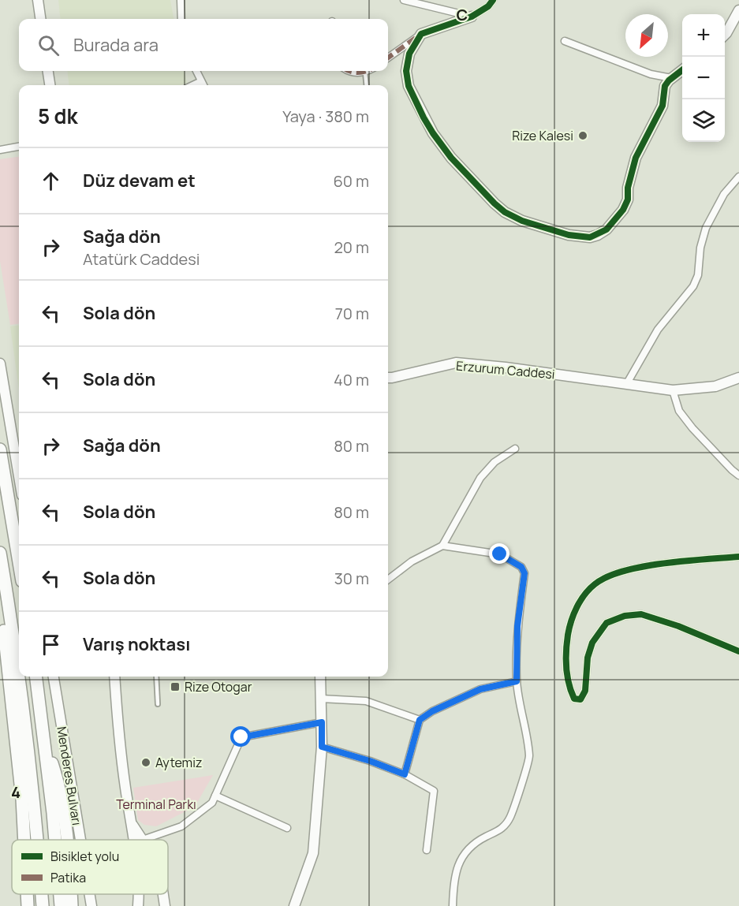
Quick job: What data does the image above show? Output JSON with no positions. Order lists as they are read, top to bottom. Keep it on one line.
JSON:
{"streets":{"street":["Erzurum Caddesi","Menderes Bulvarı"]},"parks":["Terminal Parkı"],"places":{"other":["Rize Kalesi","Aytemiz"],"transit":["Rize Otogar"]},"legend":["Bisiklet yolu","Patika"],"north":"bottom left","page":{"map_buttons":["+","−"],"search":"Burada ara","heading":["5 dk","Yaya · 380 m"],"list":[["Düz devam et","60 m"],["Sağa dön","Atatürk Caddesi","20 m"],["Sola dön","70 m"],["Sola dön","40 m"],["Sağa dön","80 m"],["Sola dön","80 m"],["Sola dön","30 m"],"Varış noktası"]},"grid":{"columns":["C"],"rows":["4"]}}
